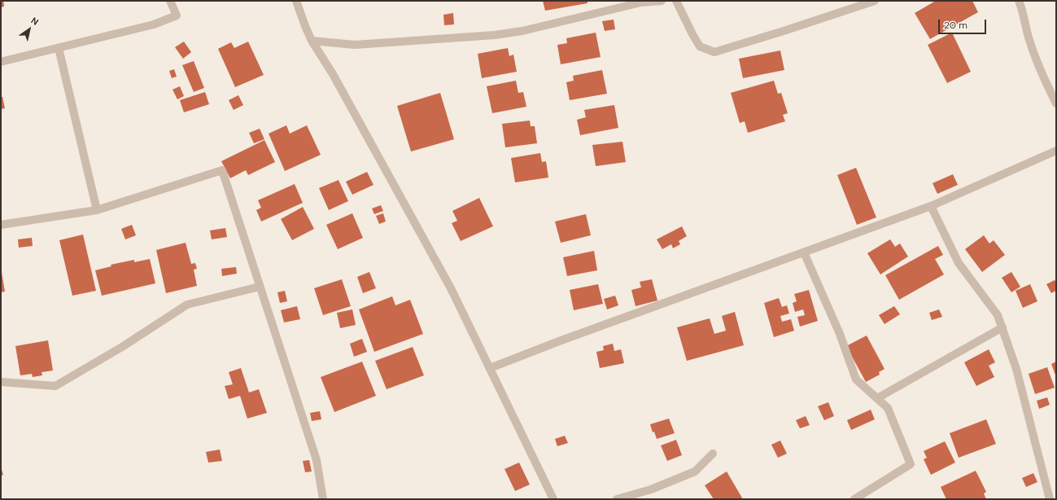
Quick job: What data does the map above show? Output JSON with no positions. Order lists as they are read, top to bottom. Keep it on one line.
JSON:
{"scale_bar":"20 m","north":"top right"}
